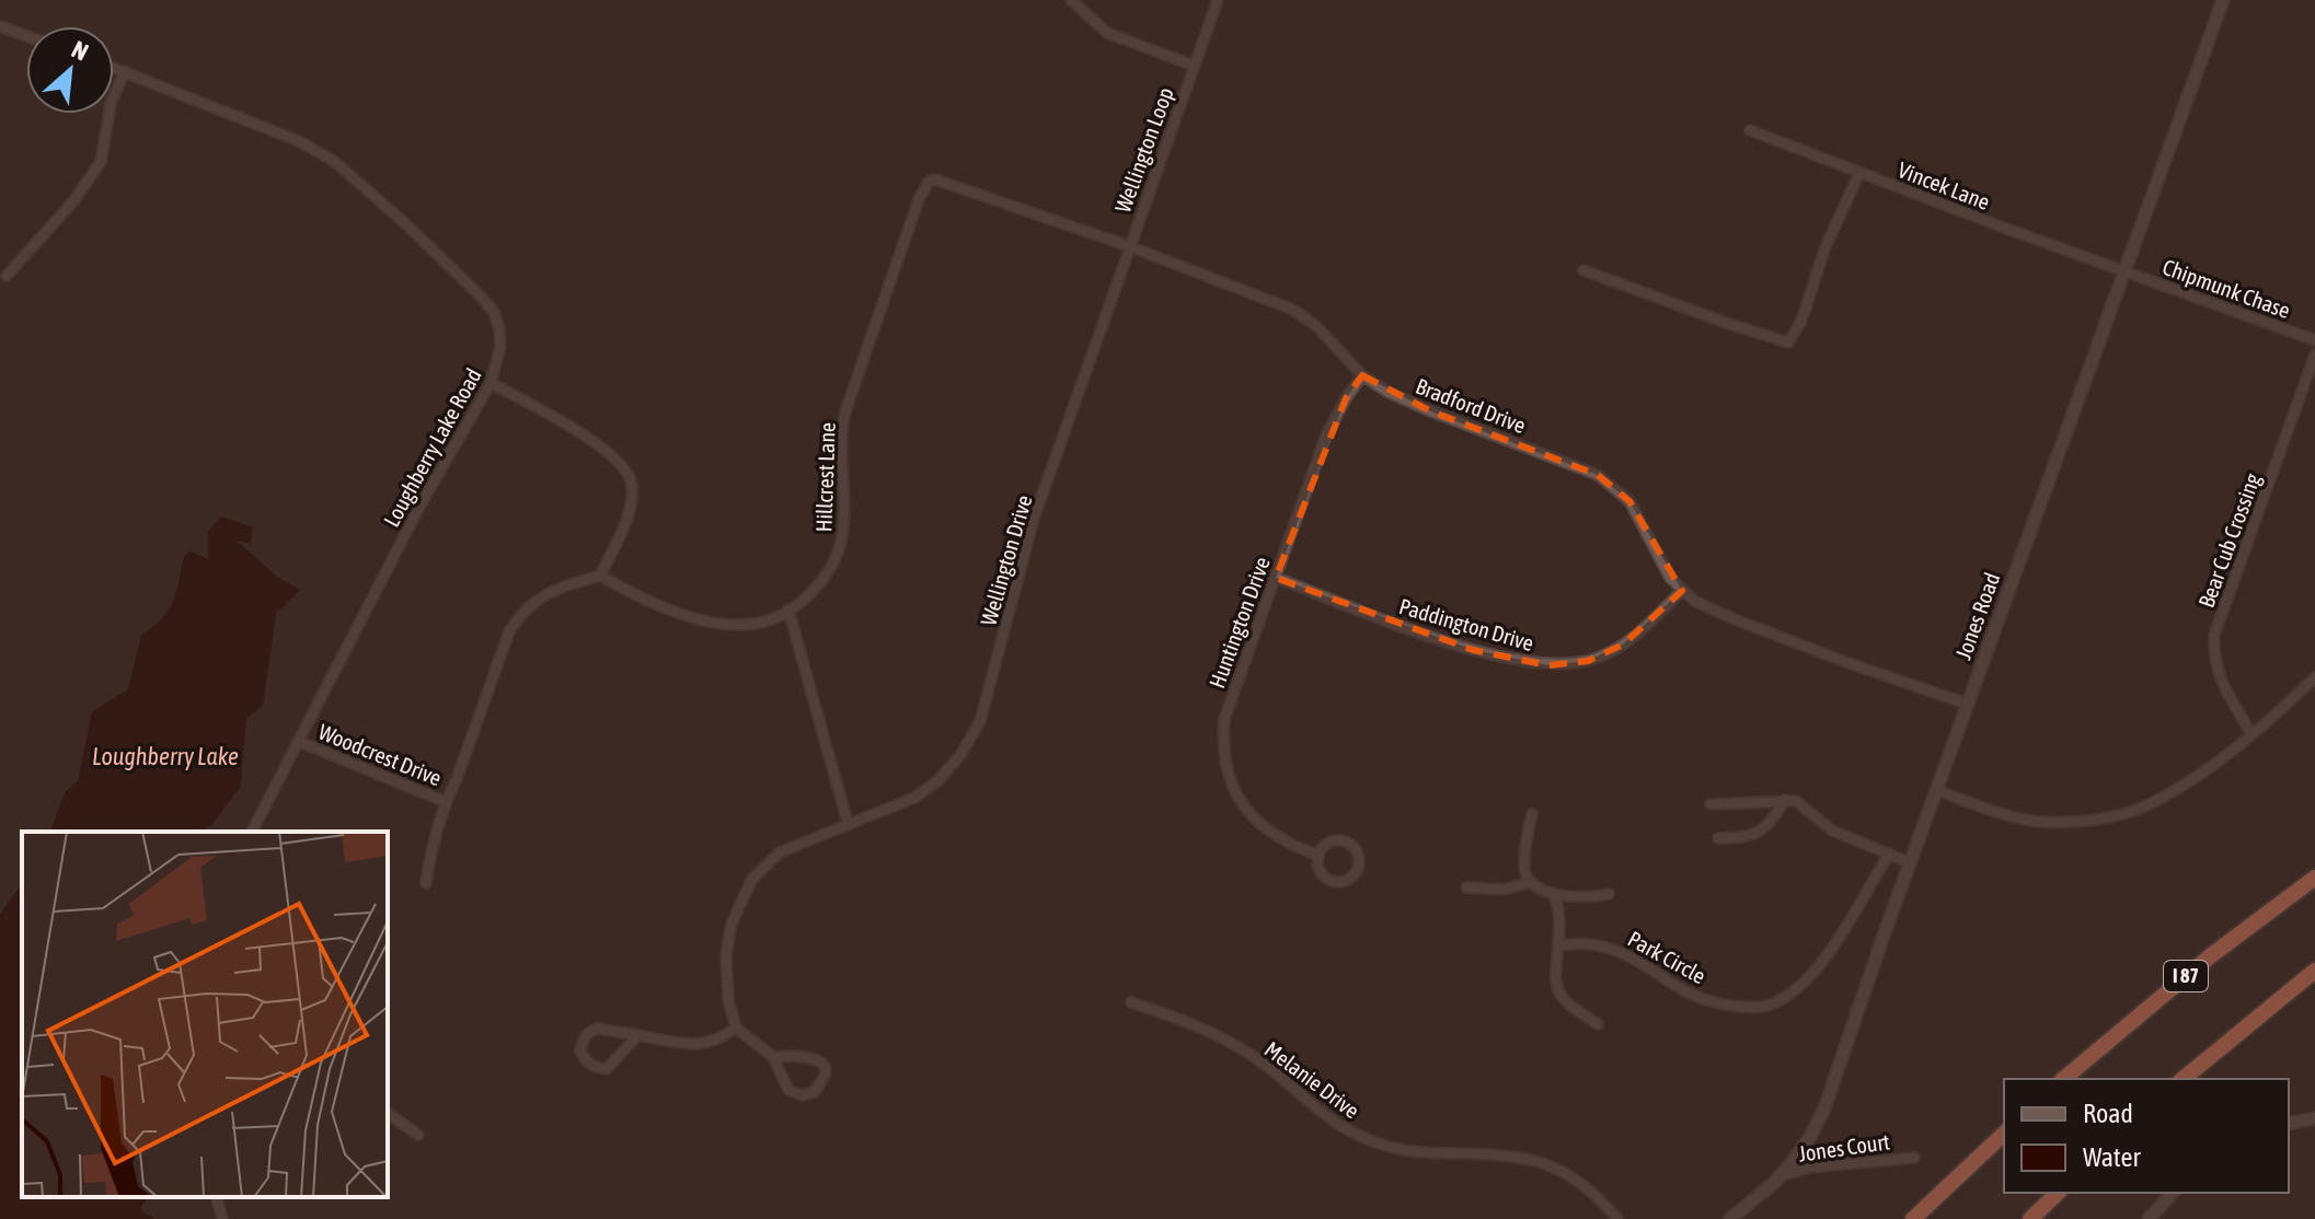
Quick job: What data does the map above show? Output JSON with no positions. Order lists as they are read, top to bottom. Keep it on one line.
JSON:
{"streets":{"highway":["I 87"],"street":["Wellington Loop","Vincek Lane","Chipmunk Chase","Bradford Drive","Loughberry Lake Road","Hillcrest Lane","Bear Cub Crossing","Wellington Drive","Jones Road","Huntington Drive","Paddington Drive","Woodcrest Drive","Park Circle","Melanie Drive","Jones Court"]},"crossings":[["Wellington Loop","Bradford Drive"],["Wellington Loop","Wellington Drive"],["Vincek Lane","Chipmunk Chase"],["Vincek Lane","Jones Road"],["Chipmunk Chase","Jones Road"],["Bradford Drive","Hillcrest Lane"],["Bradford Drive","Wellington Drive"],["Bradford Drive","Jones Road"],["Bradford Drive","Huntington Drive"],["Bradford Drive","Paddington Drive"],["Loughberry Lake Road","Woodcrest Drive"],["Jones Road","Jones Court"],["Huntington Drive","Paddington Drive"]],"water":["Loughberry Lake"],"legend":["Road","Water"],"north":"top right"}
